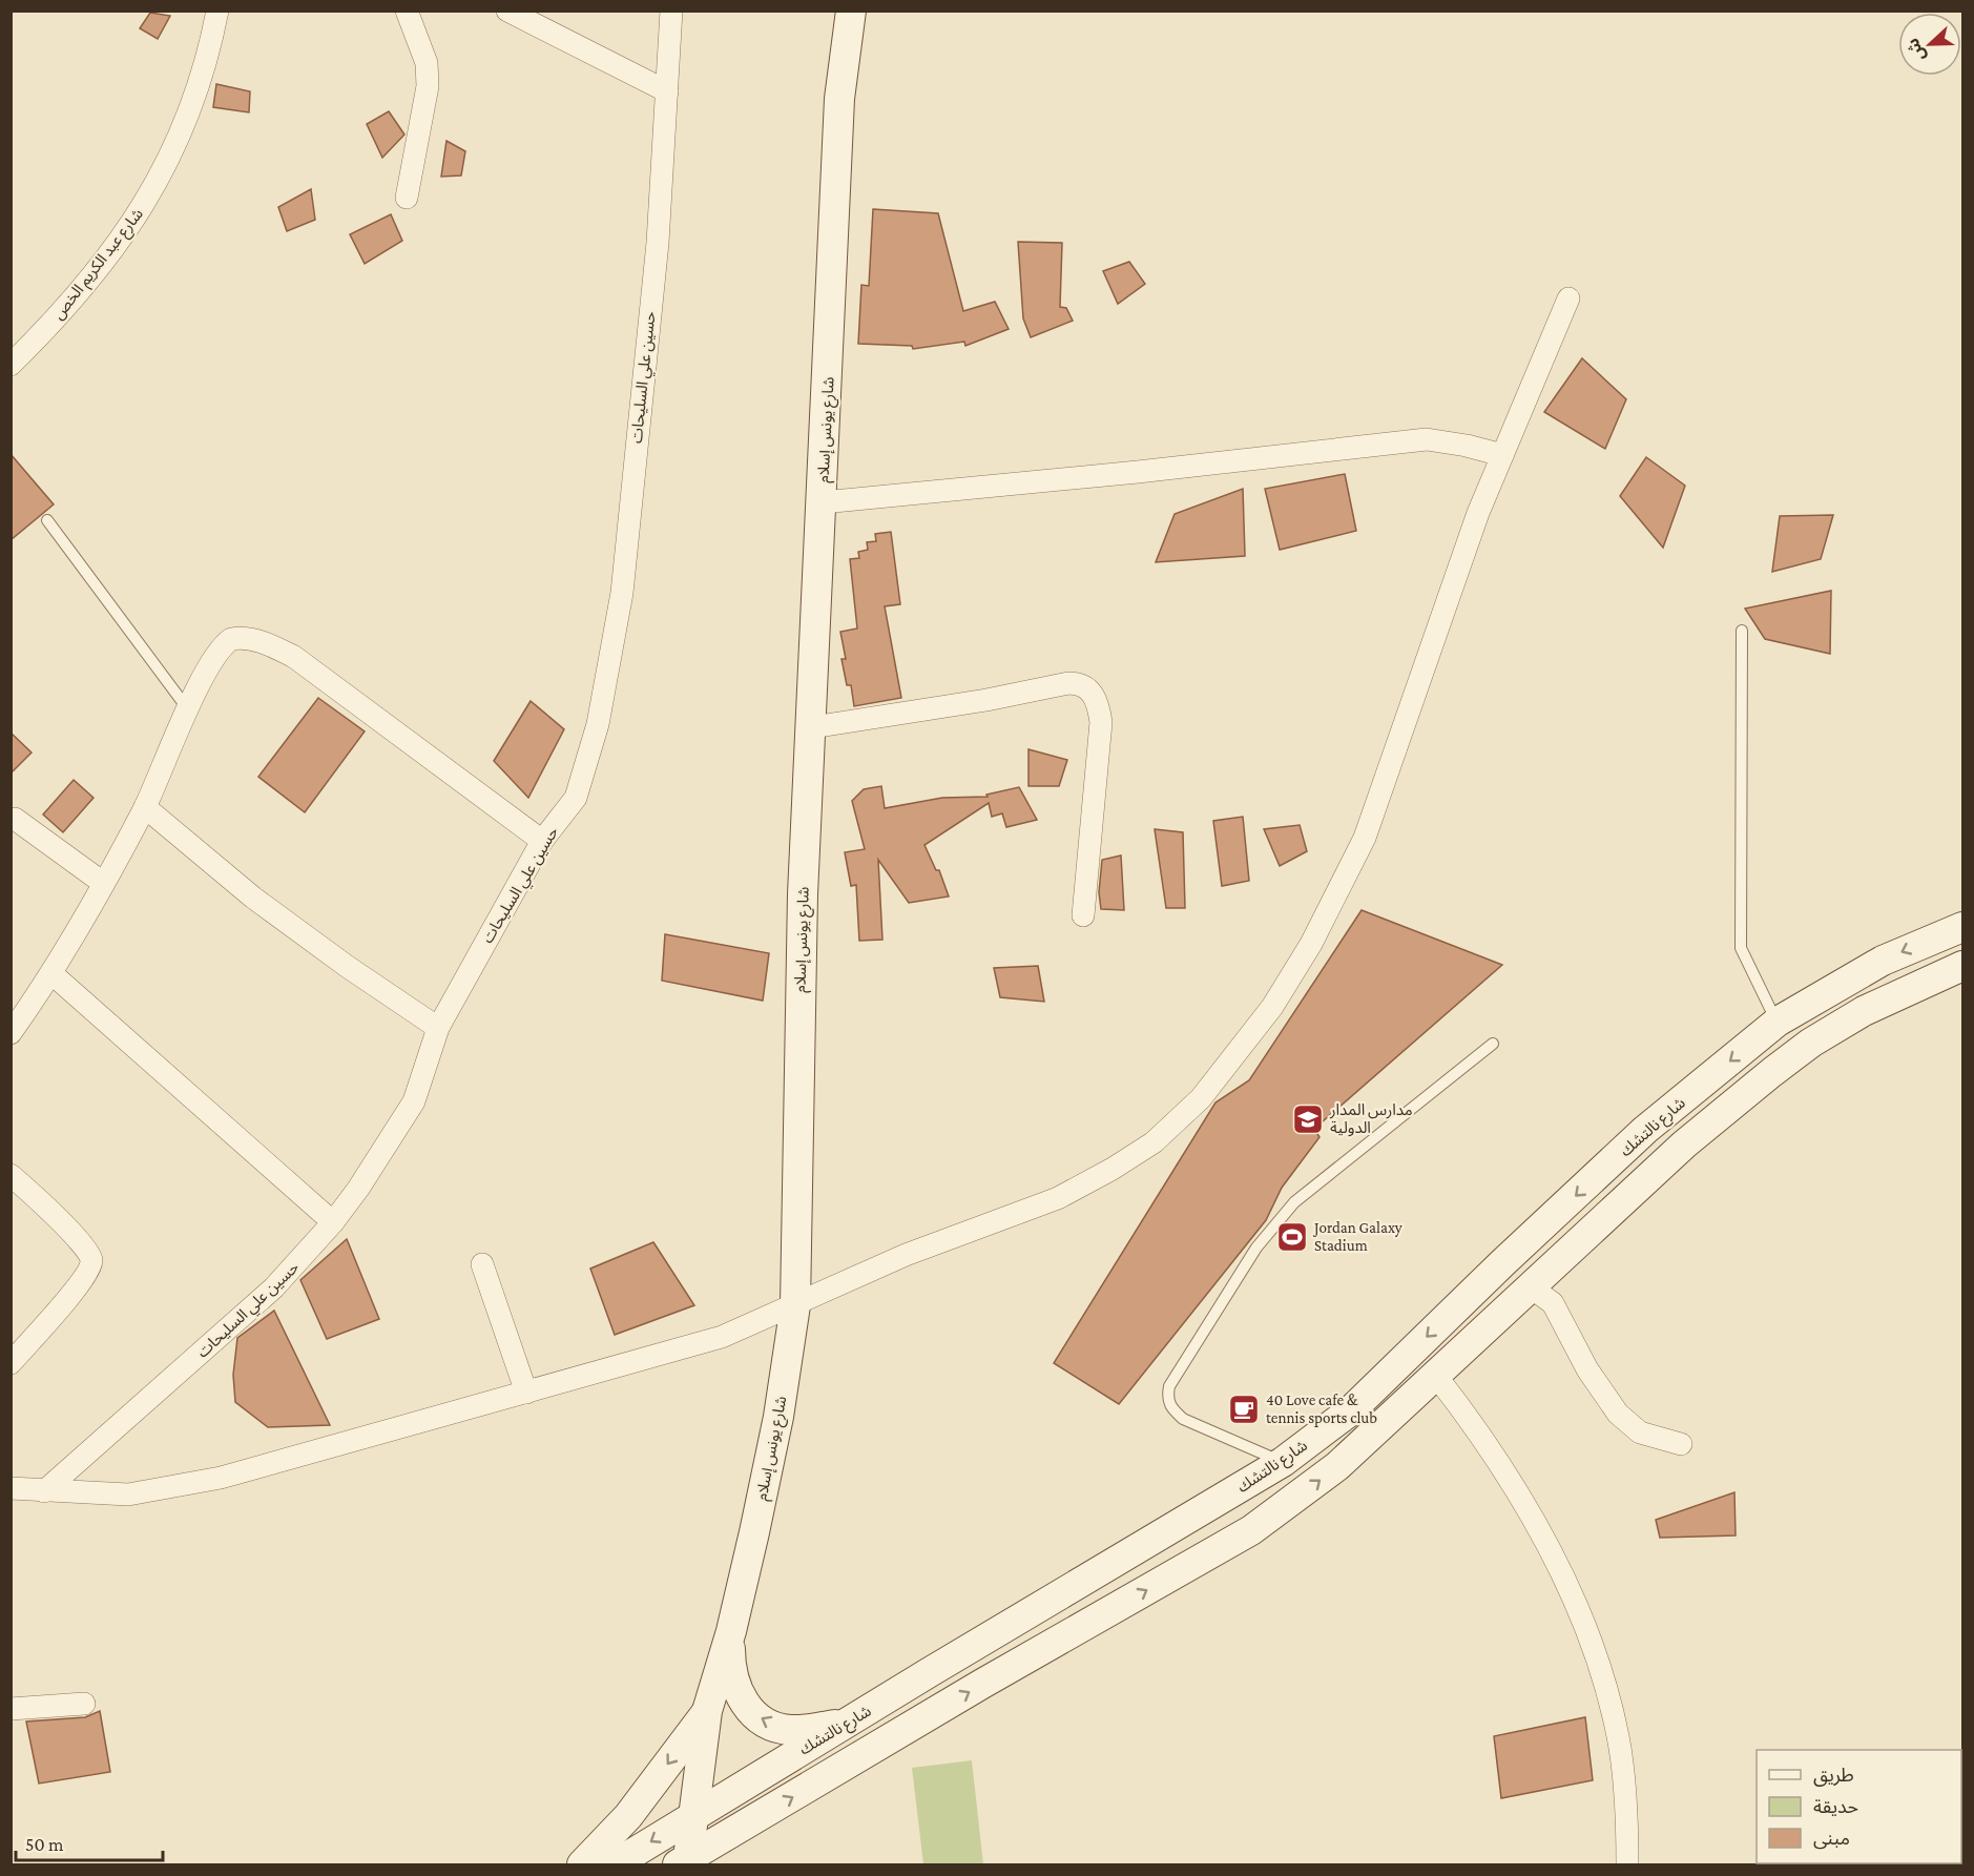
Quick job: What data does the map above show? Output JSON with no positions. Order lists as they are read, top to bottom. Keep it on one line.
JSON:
{"streets":{"main road":["شارع يونس إسلام","شارع نالتشك"],"street":["شارع عبد الكريم الخص","حسين علي السليحات"]},"crossings":[["شارع يونس إسلام","شارع نالتشك"]],"places":{"school or university":["مدارس المدار الدولية"],"sports":["Jordan Galaxy Stadium"],"cafe":["40 Love cafe & tennis sports club"]},"legend":["طريق","حديقة","مبنى"],"scale_bar":"50 m","north":"left"}
